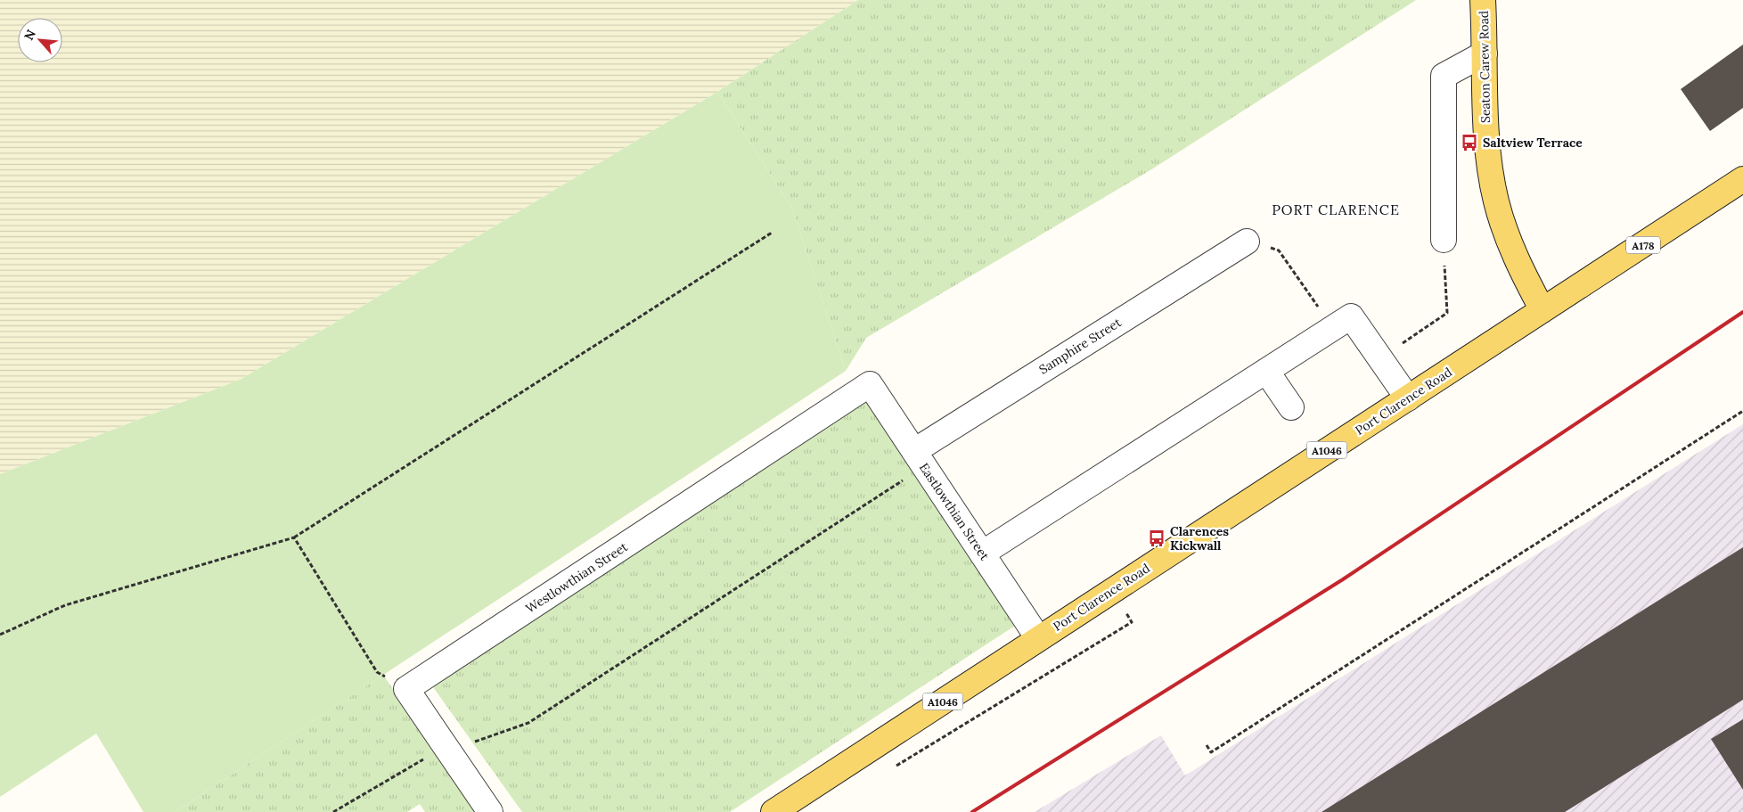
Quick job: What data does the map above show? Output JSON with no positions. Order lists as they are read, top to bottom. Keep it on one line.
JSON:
{"streets":{"main road":["Seaton Carew Road","A178","Port Clarence Road","A1046"],"street":["Samphire Street","Eastlowthian Street","Westlowthian Street"]},"crossings":[["Seaton Carew Road","Port Clarence Road"],["Samphire Street","Eastlowthian Street"],["Port Clarence Road","Eastlowthian Street"],["Eastlowthian Street","Westlowthian Street"]],"districts":["PORT CLARENCE"],"places":{"bus stop":["Saltview Terrace","Clarences Kickwall"]},"north":"top left"}
